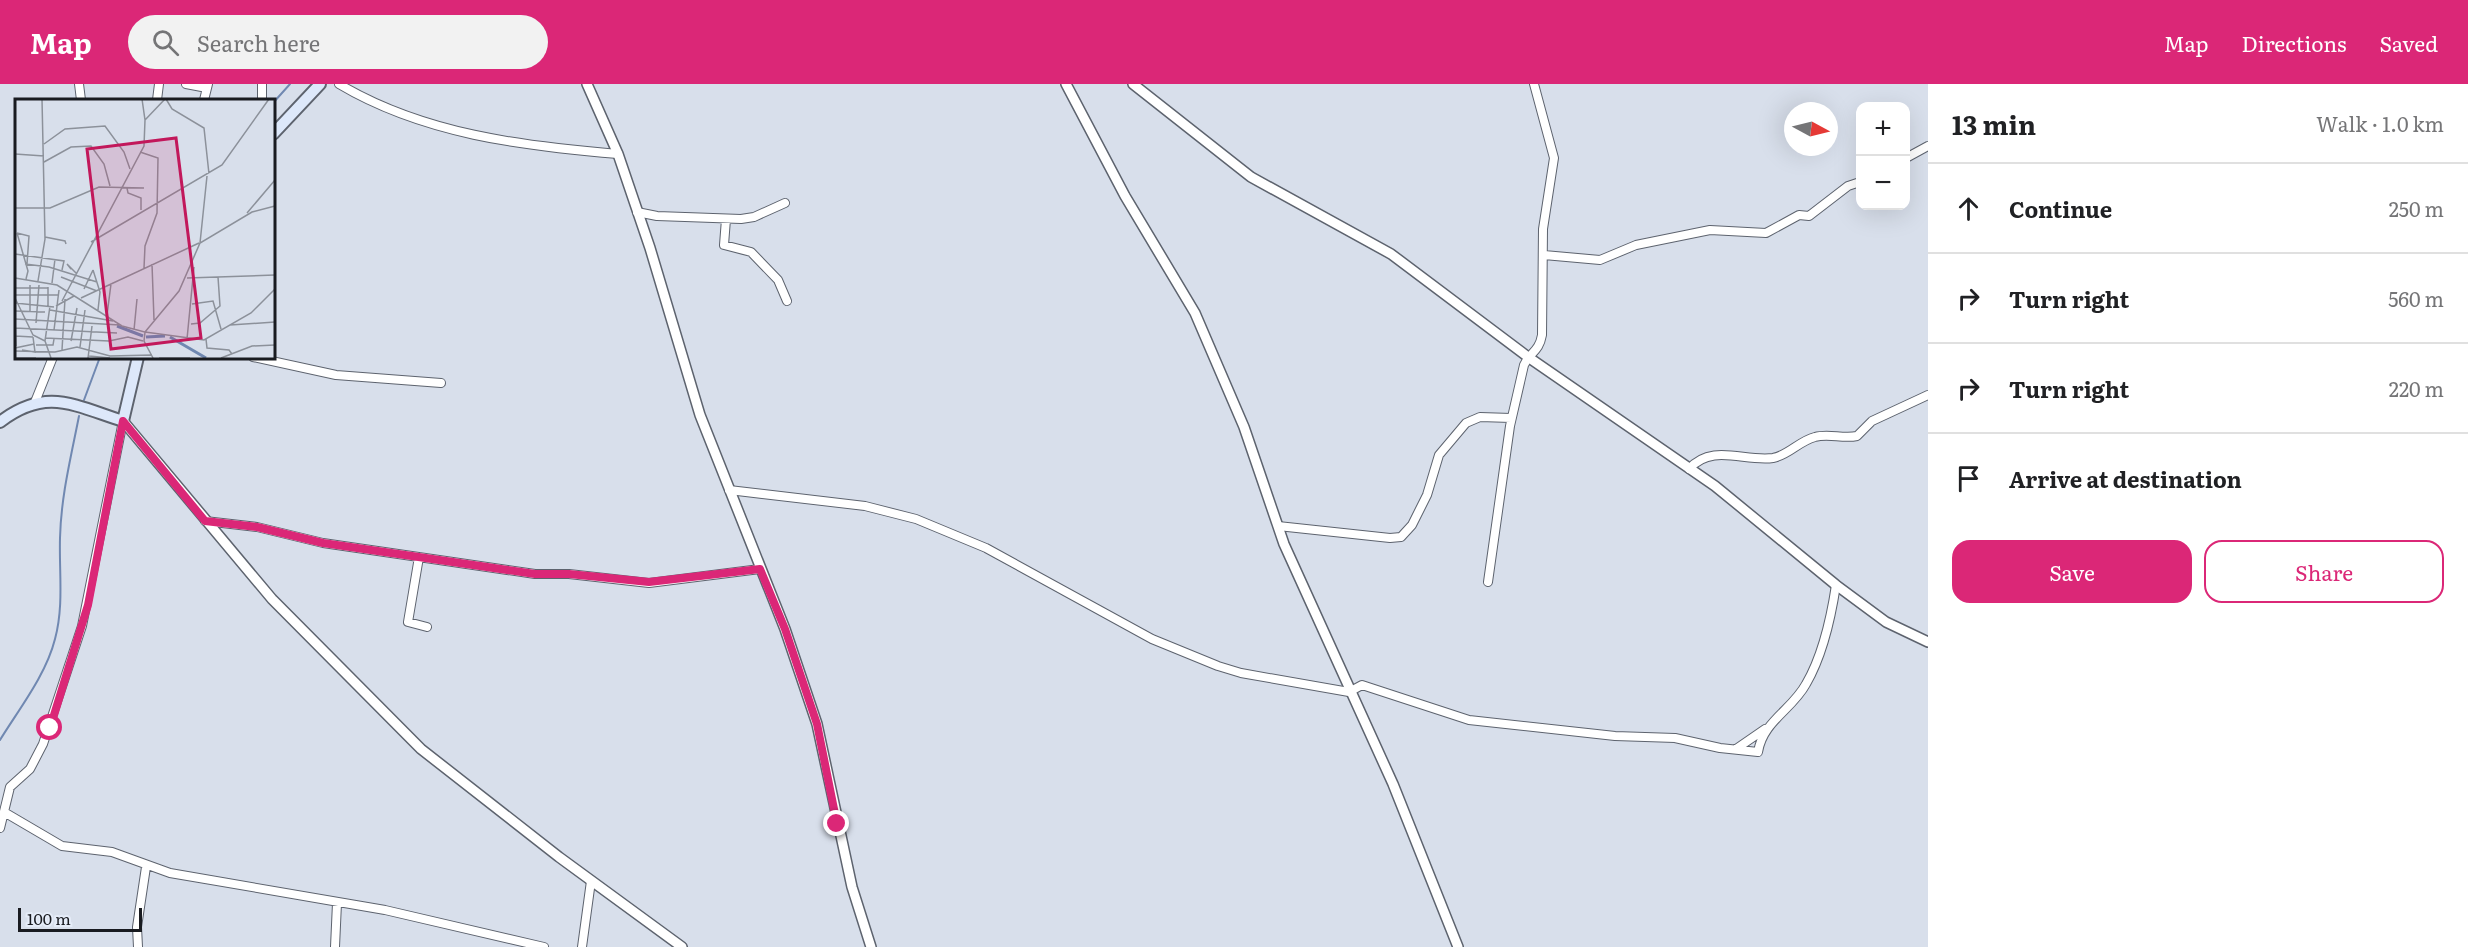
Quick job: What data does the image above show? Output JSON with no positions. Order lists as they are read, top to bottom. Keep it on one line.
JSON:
{"scale_bar":"100 m","north":"right","page":{"header":"Map","search":"Search here","nav":["Map","Directions","Saved"],"heading":["13 min","Walk · 1.0 km"],"map_buttons":["+","−"],"list":[["Continue","250 m"],["Turn right","560 m"],["Turn right","220 m"],"Arrive at destination"],"buttons":["Save","Share"],"scale":"100 m"}}
